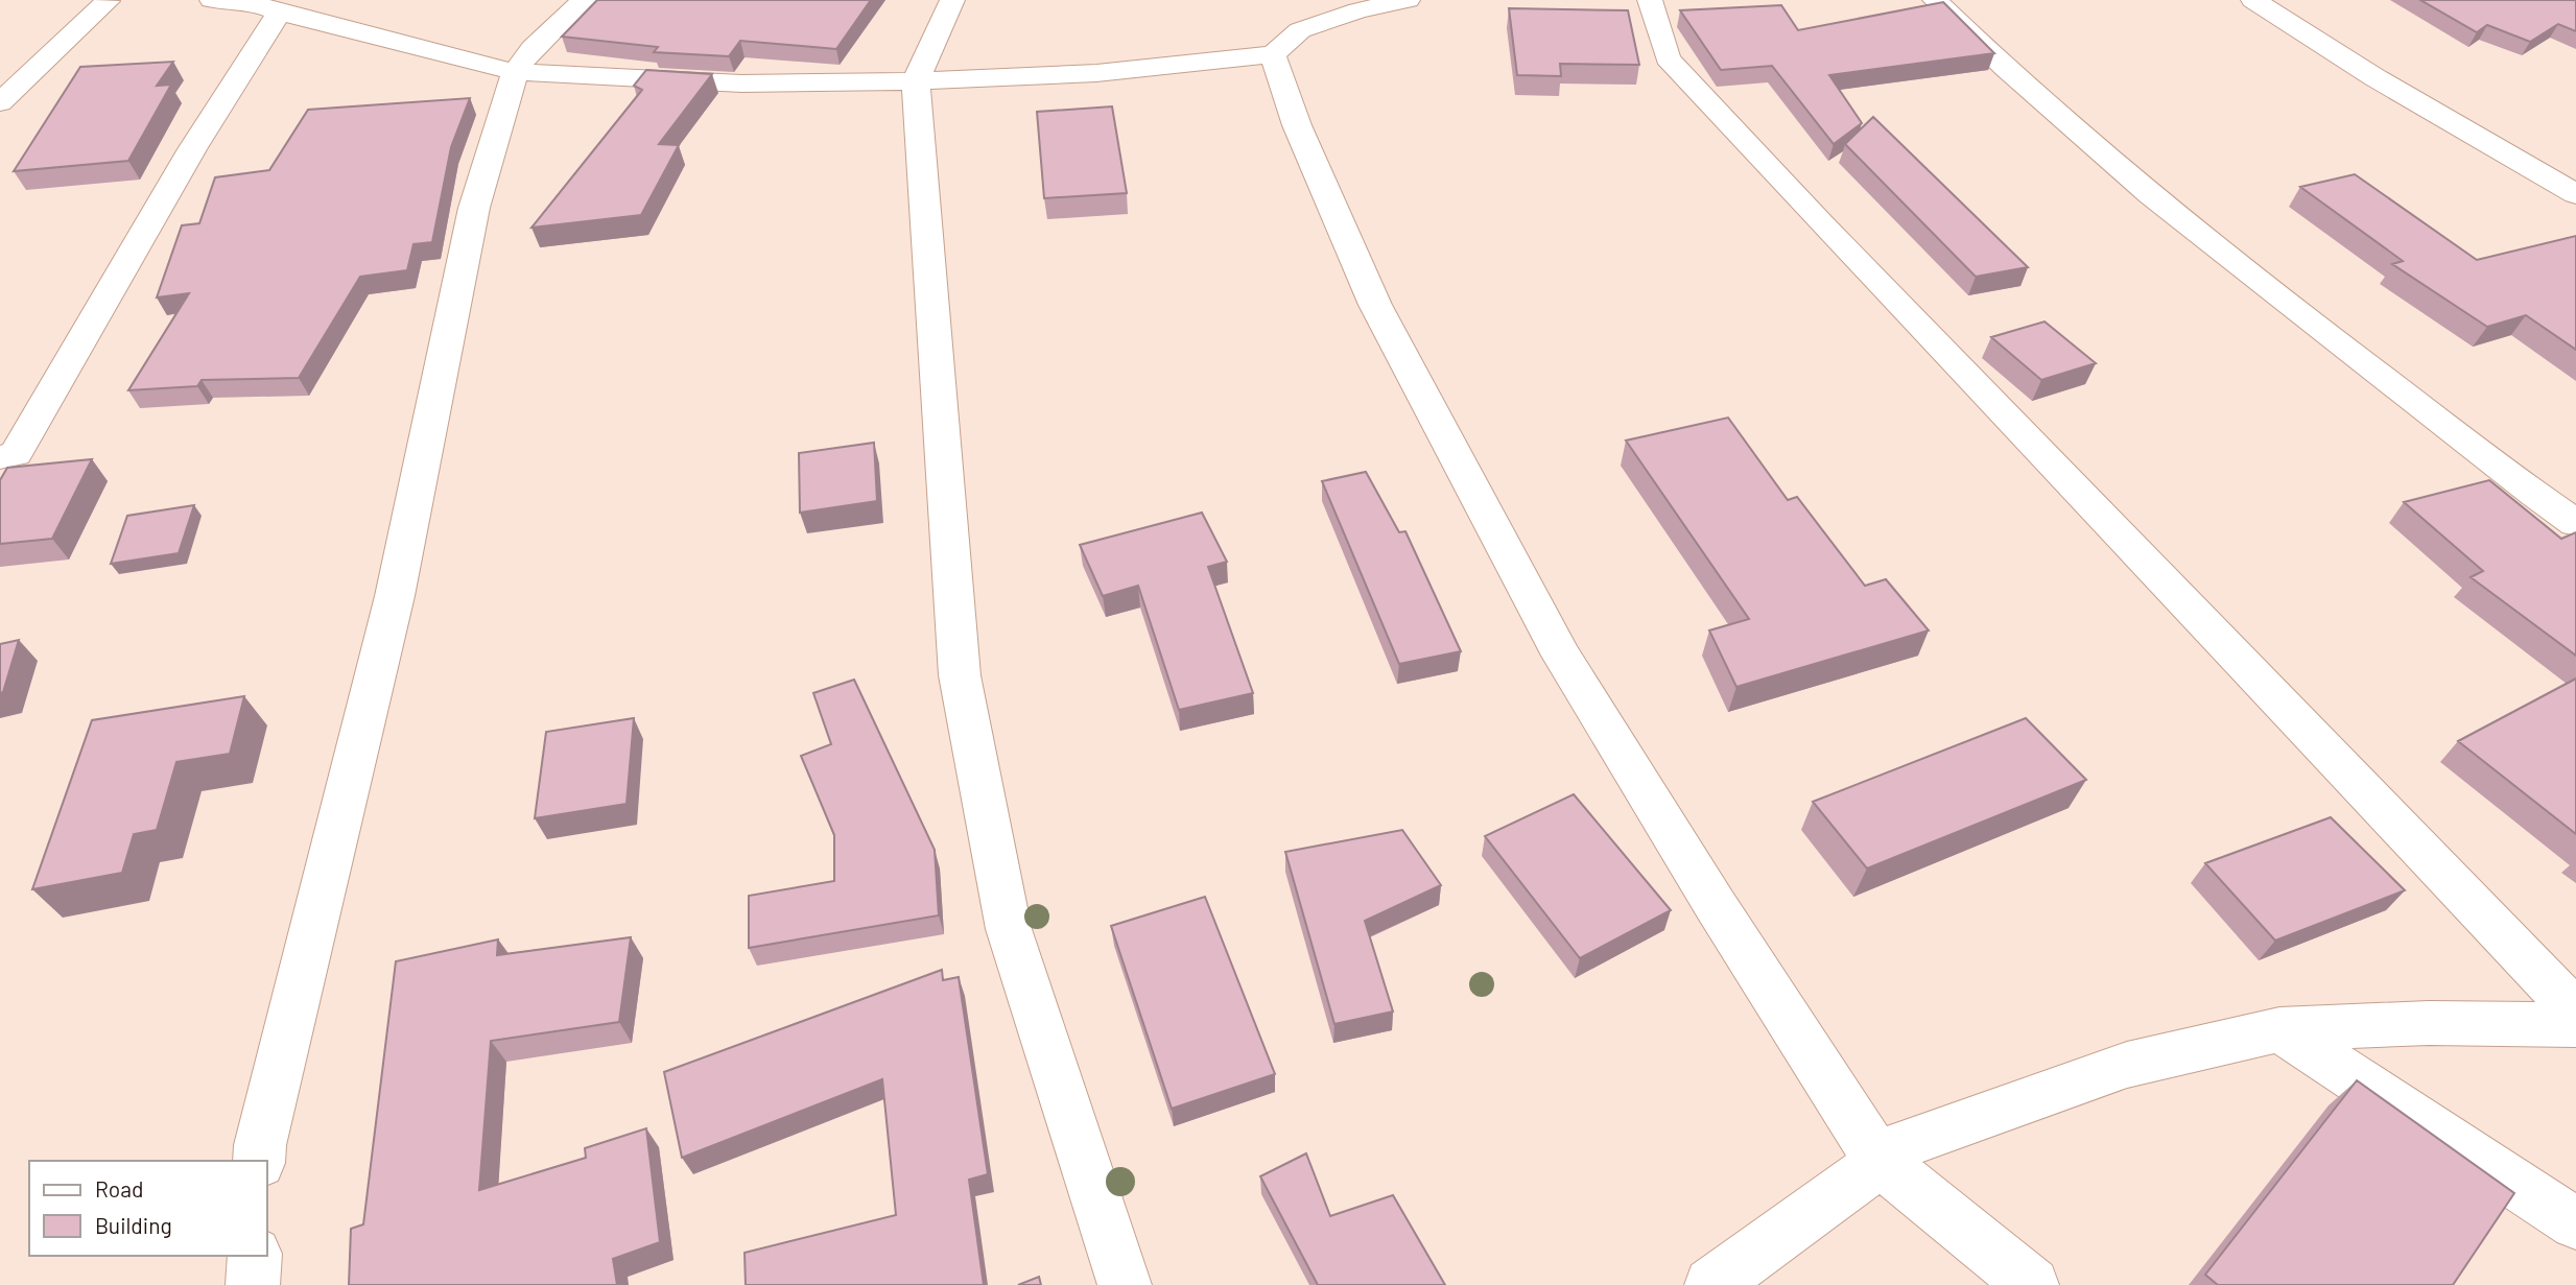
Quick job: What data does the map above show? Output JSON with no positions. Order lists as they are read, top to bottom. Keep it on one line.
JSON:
{"legend":["Road","Building"]}
